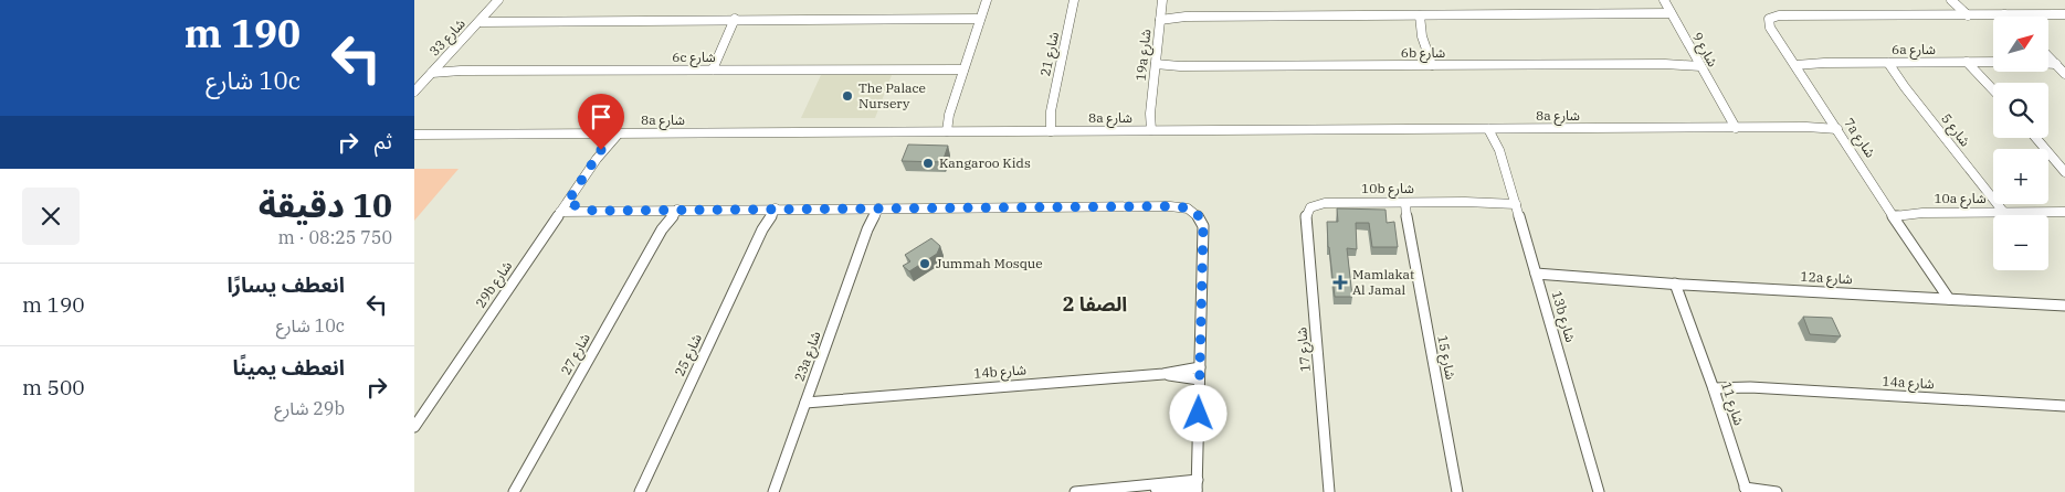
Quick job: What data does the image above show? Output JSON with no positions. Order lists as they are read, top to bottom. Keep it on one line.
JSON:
{"streets":{"street":["شارع 33","شارع 9","6a شارع","6b شارع","شارع 21","19a شارع","6c شارع","8a شارع","شارع 5","7a شارع","10b شارع","10a شارع","12a شارع","29b شارع","13b شارع","شارع 17","شارع 27","شارع 25","23a شارع","شارع 15","14b شارع","14a شارع","شارع 11"]},"crossings":[["شارع 33","6c شارع"],["شارع 9","6b شارع"],["شارع 9","8a شارع"],["6a شارع","شارع 5"],["6a شارع","7a شارع"],["6b شارع","19a شارع"],["شارع 21","8a شارع"],["19a شارع","8a شارع"],["8a شارع","7a شارع"],["8a شارع","29b شارع"],["8a شارع","13b شارع"],["شارع 5","10a شارع"],["7a شارع","10a شارع"],["7a شارع","12a شارع"],["10b شارع","13b شارع"],["10b شارع","شارع 17"],["10b شارع","شارع 15"],["12a شارع","13b شارع"],["12a شارع","شارع 11"],["23a شارع","14b شارع"],["14a شارع","شارع 11"]],"districts":["الصفا 2"],"places":{"other":["The Palace Nursery","Kangaroo Kids","Jummah Mosque"],"health":["Mamlakat Al Jamal"]},"north":"top right","page":{"turn":["190 m","10c شارع"],"map_buttons":["+","−"],"then":"ثم","heading":["10 دقيقة","750 m · 08:25"],"list":[{"name":"انعطف يسارًا","note":"10c شارع","value":"190 m"},{"name":"انعطف يمينًا","note":"29b شارع","value":"500 m"}]}}
